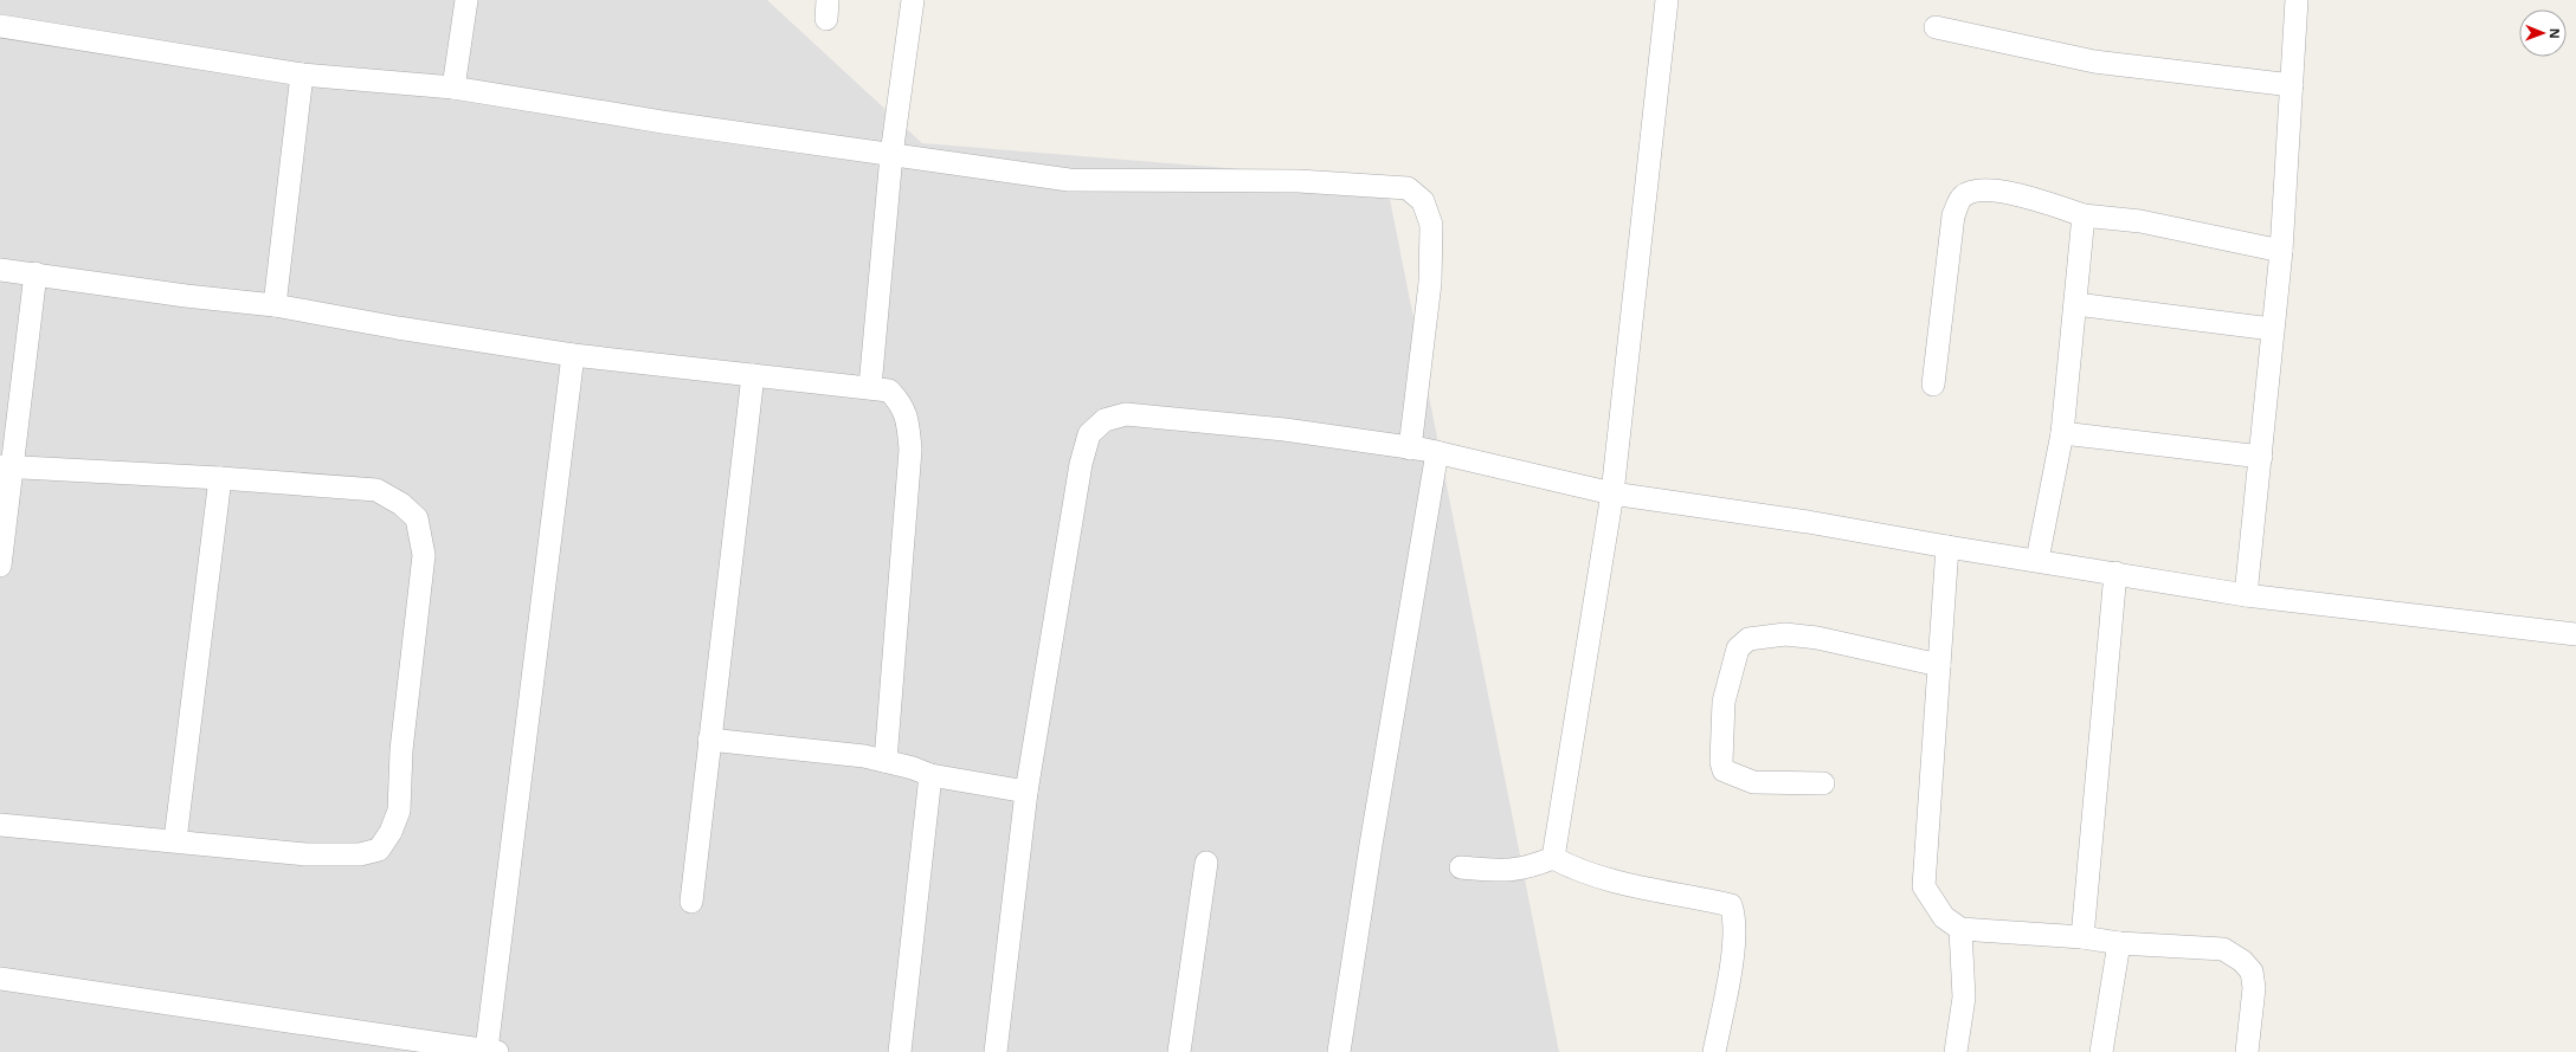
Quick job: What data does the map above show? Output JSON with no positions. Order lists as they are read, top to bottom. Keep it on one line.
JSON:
{"north":"right"}
